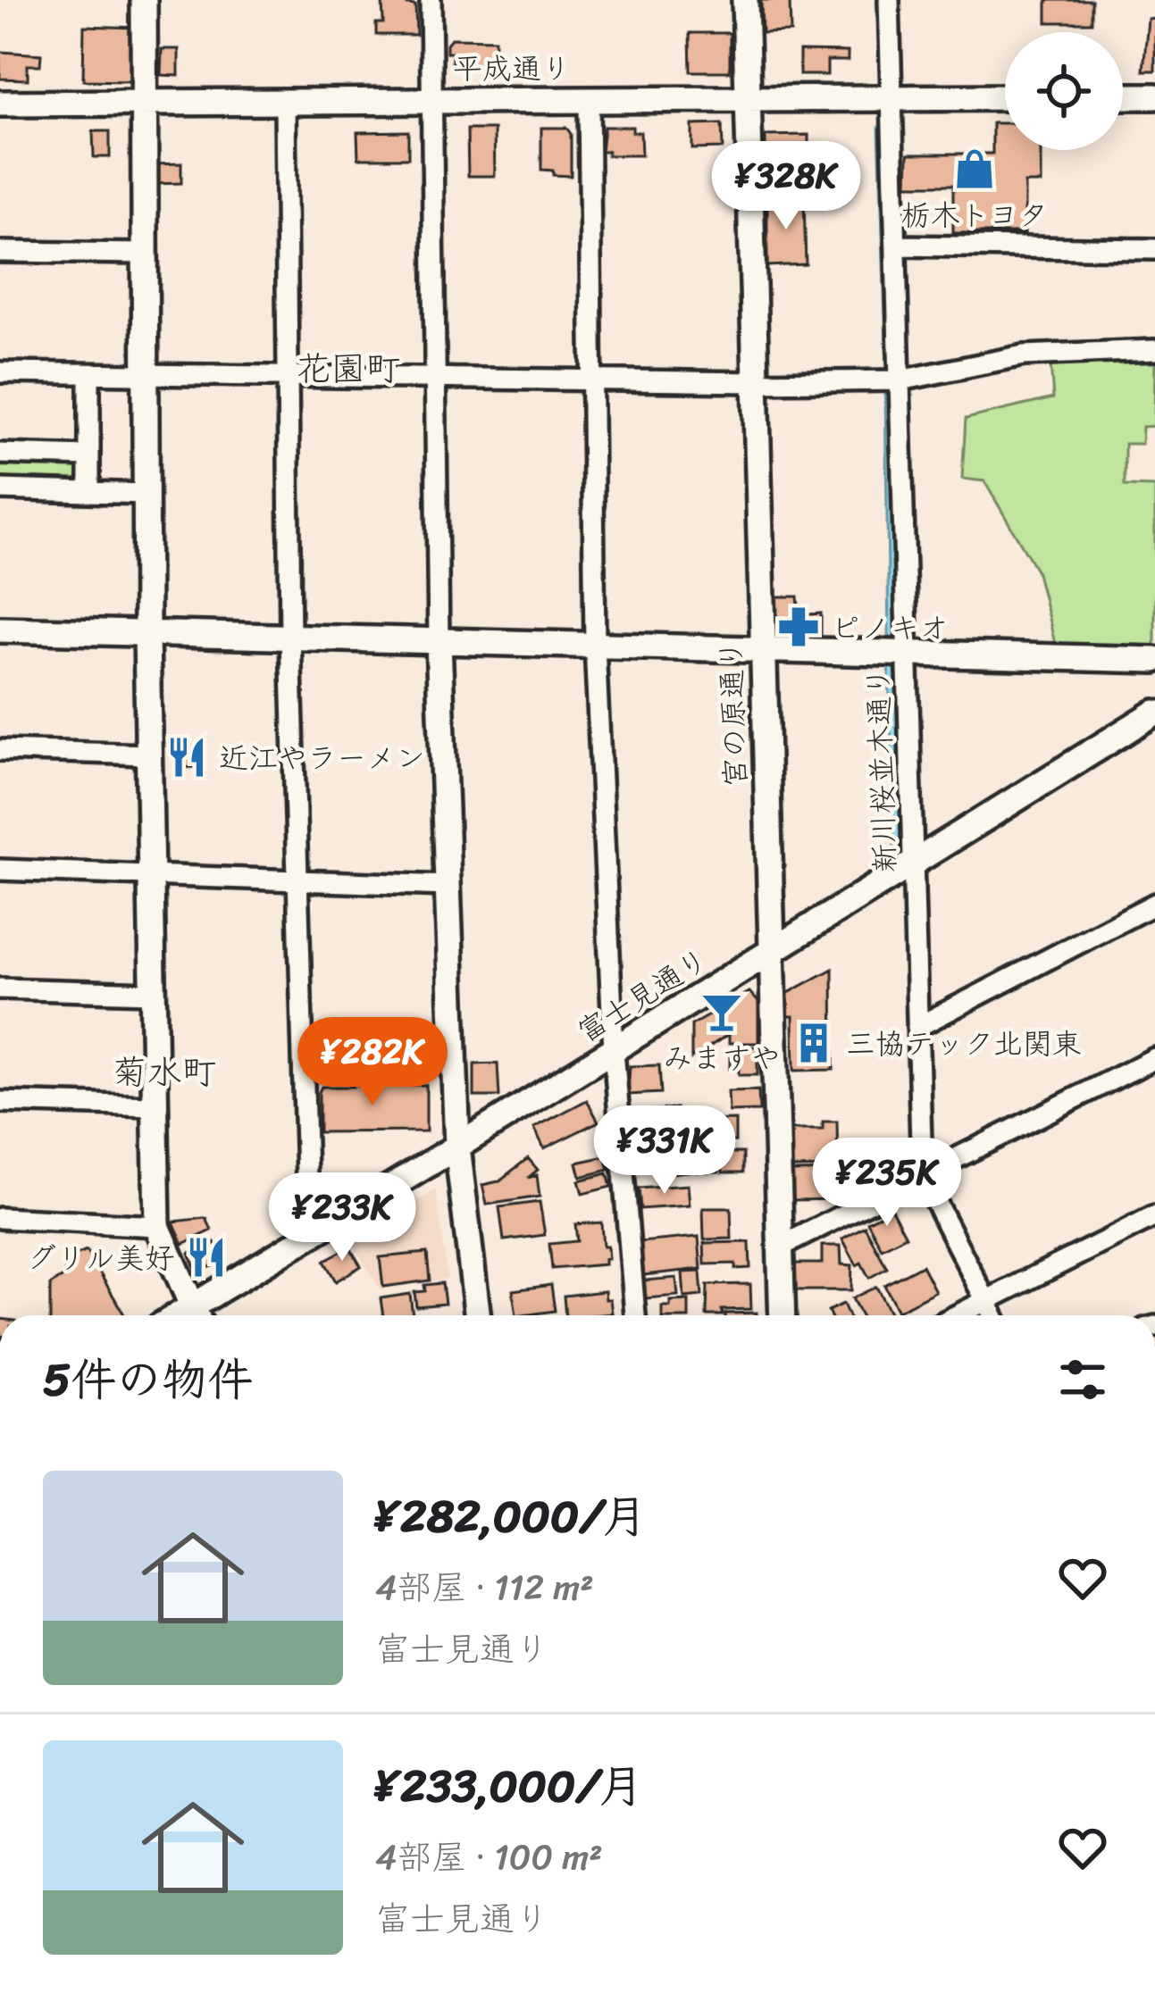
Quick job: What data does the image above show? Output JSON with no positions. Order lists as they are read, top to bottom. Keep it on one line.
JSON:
{"streets":{"street":["平成通り","宮の原通り","新川桜並木通り","富士見通り"]},"crossings":[["平成通り","宮の原通り"],["平成通り","新川桜並木通り"],["宮の原通り","富士見通り"],["新川桜並木通り","富士見通り"]],"districts":["花園町","菊水町"],"places":{"shop":["栃木トヨタ"],"pharmacy":["ピノキオ"],"restaurant":["近江やラーメン","グリル美好"],"bar":["みますや"],"building":["三協テック北関東"]},"page":{"price":["¥328K","¥282K","¥331K","¥235K","¥233K"],"heading":"5件の物件","list":[{"name":"¥282,000/月","note":"4部屋 · 112 m² · 富士見通り"},{"name":"¥233,000/月","note":"4部屋 · 100 m² · 富士見通り"}]}}
